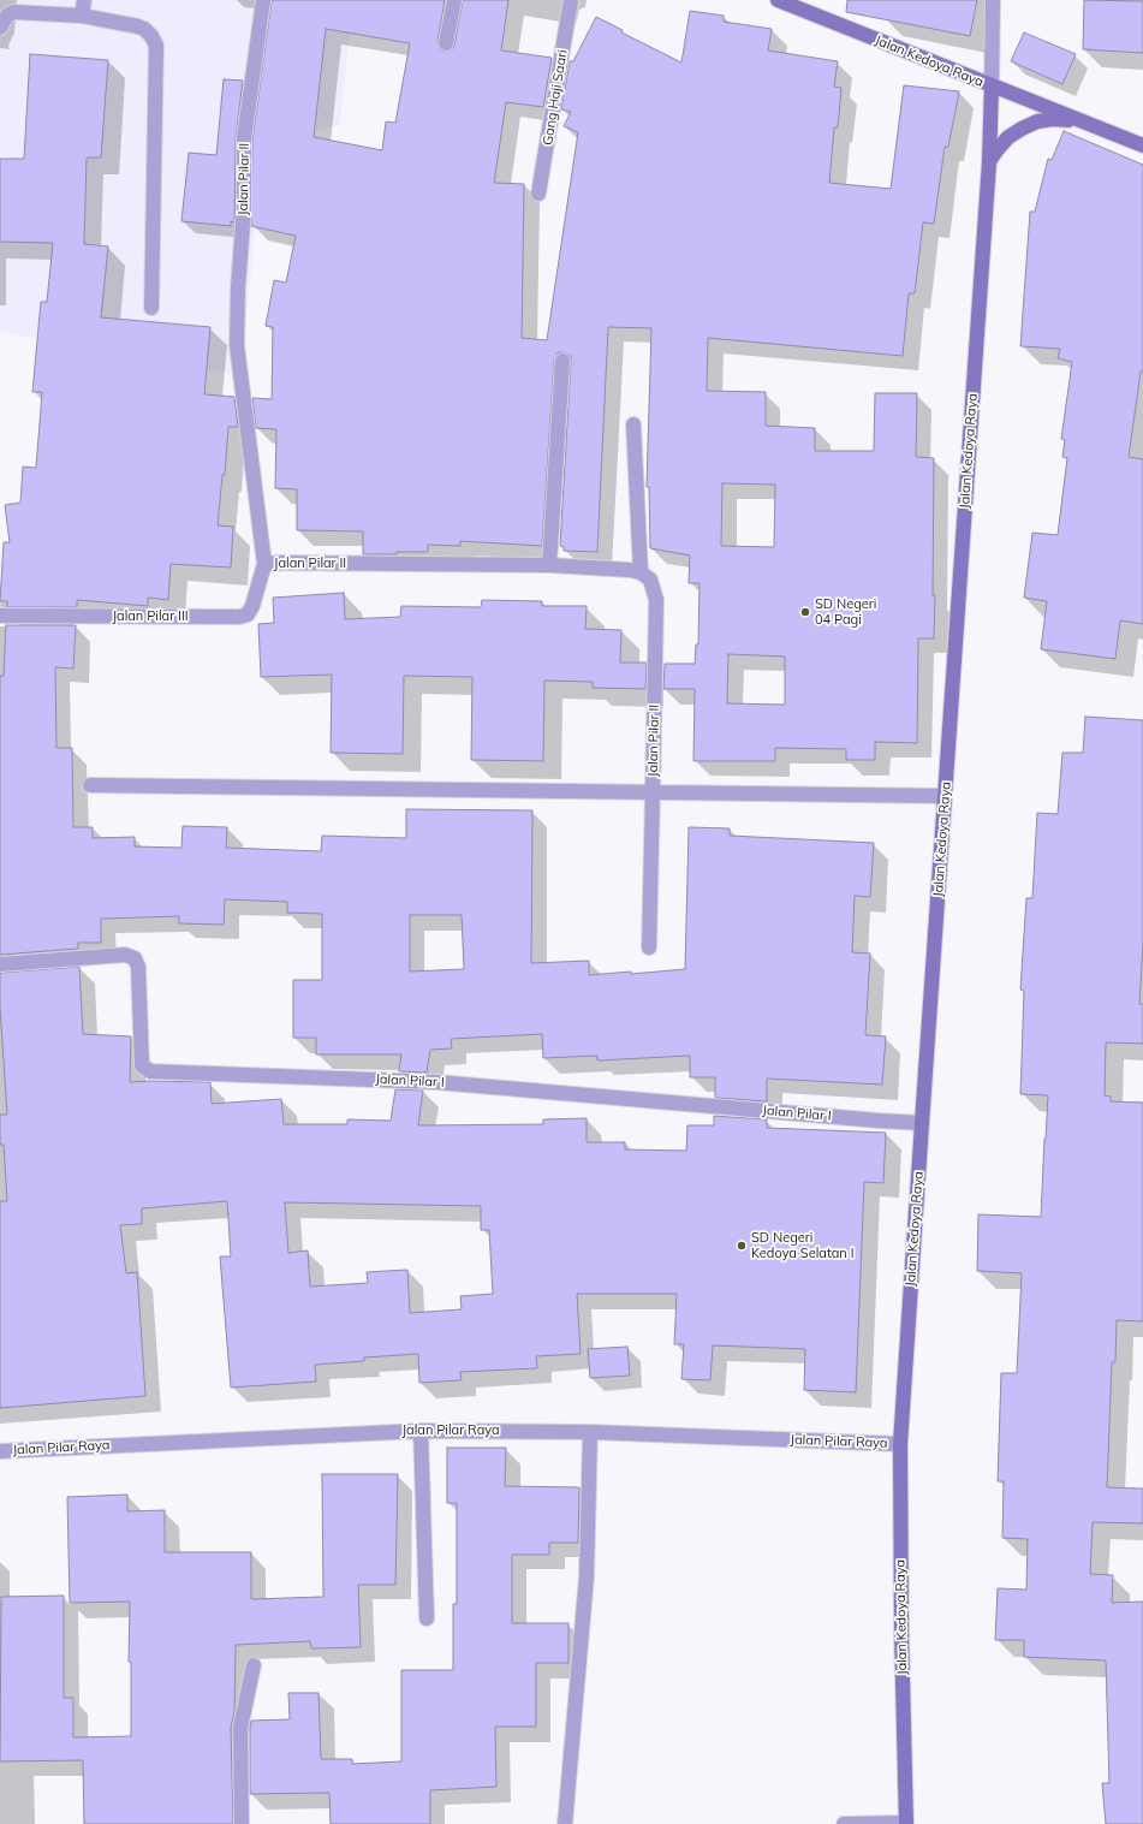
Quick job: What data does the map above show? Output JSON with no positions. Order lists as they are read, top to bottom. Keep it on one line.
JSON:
{"streets":{"street":["Jalan Kedoya Raya","Gang Haji Saari","Jalan Pilar II","Jalan Pilar III","Jalan Pilar I","Jalan Pilar Raya"]},"crossings":[["Jalan Kedoya Raya","Jalan Pilar II"],["Jalan Kedoya Raya","Jalan Pilar I"],["Jalan Kedoya Raya","Jalan Pilar Raya"],["Jalan Pilar II","Jalan Pilar III"]],"places":["SD Negeri 04 Pagi","SD Negeri Kedoya Selatan I"]}
